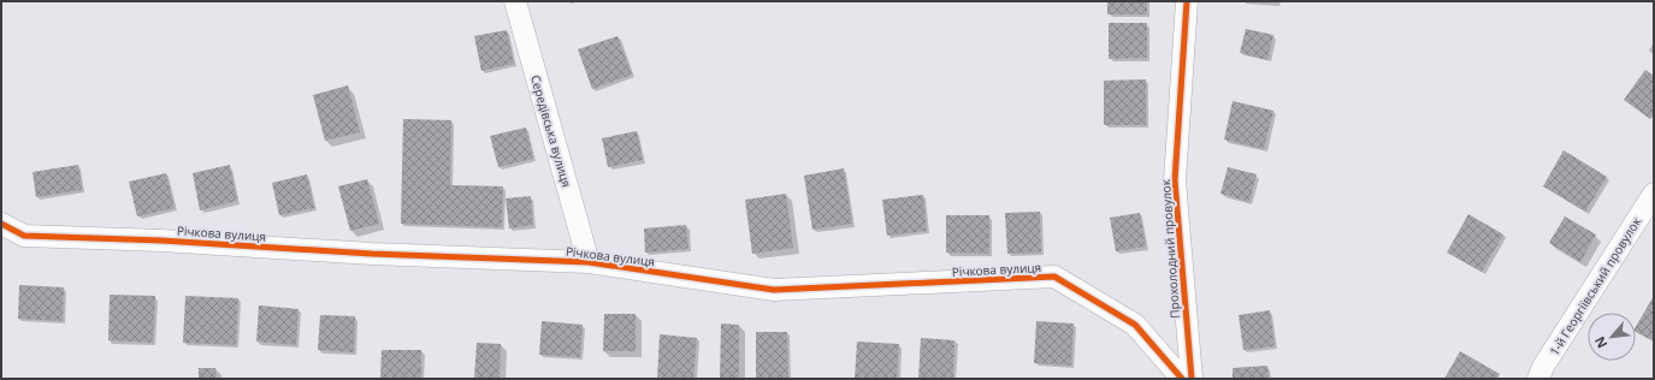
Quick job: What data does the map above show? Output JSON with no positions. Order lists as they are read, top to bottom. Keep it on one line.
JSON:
{"streets":{"street":["Середівська вулиця","Річкова вулиця","Прохолодний провулок","1-й Георгіївський провулок"]},"crossings":[["Середівська вулиця","Річкова вулиця"]],"north":"bottom left"}
